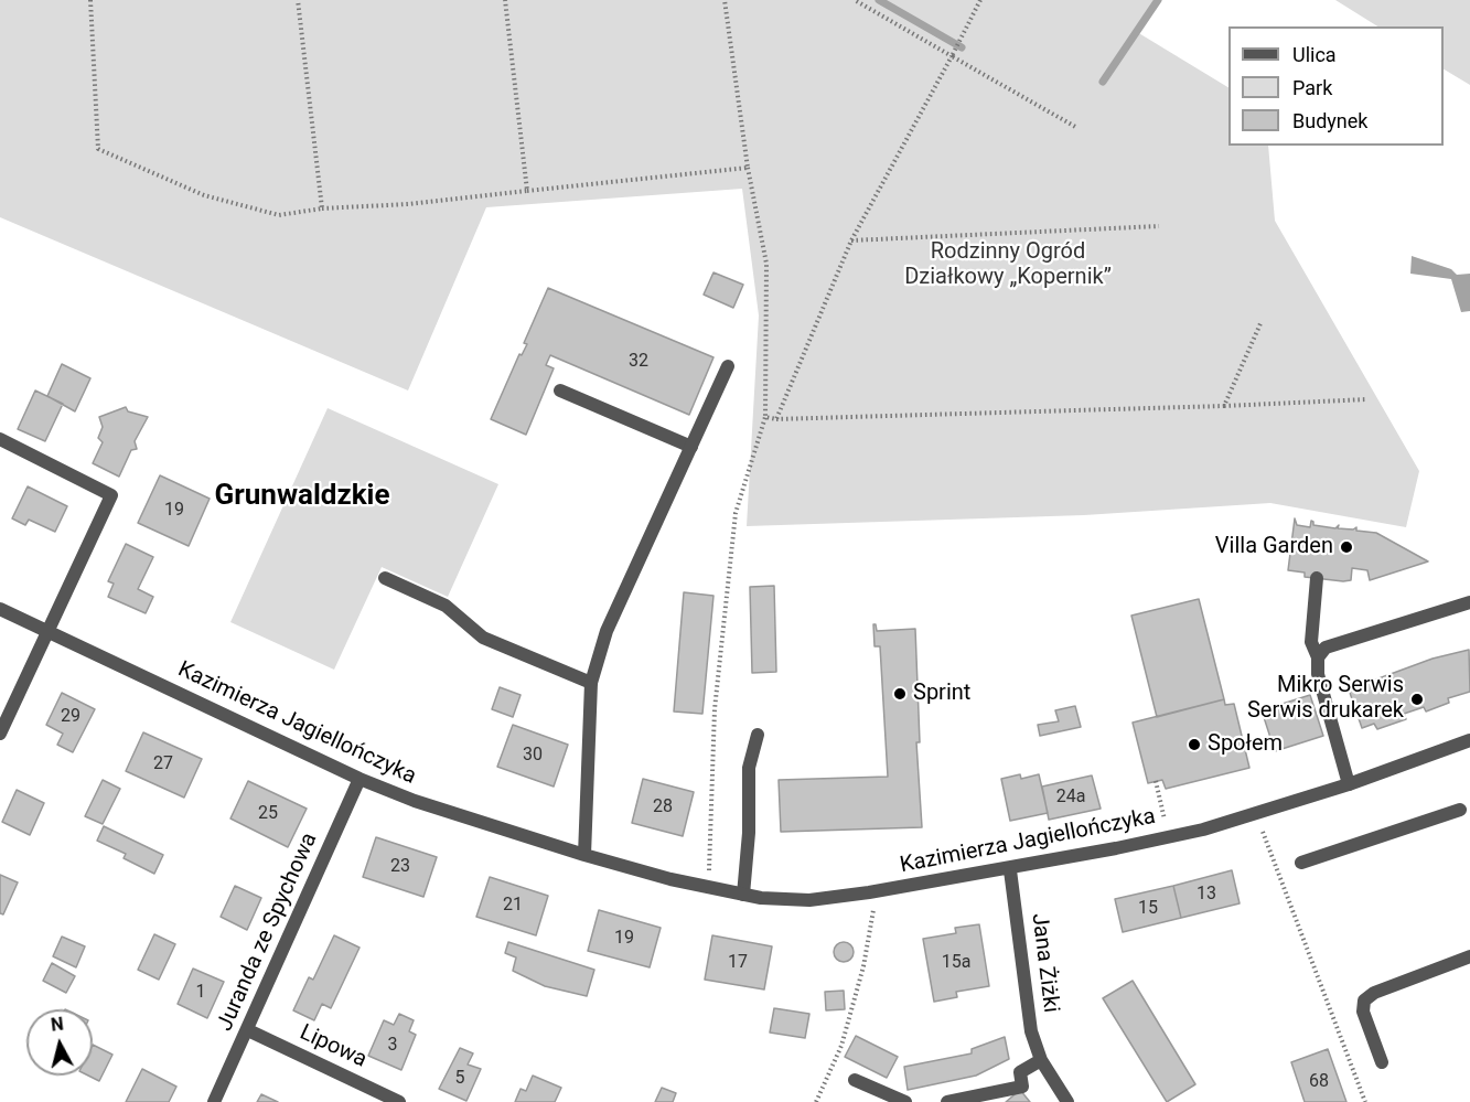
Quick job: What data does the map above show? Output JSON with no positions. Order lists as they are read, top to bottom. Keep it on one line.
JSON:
{"streets":{"street":["Kazimierza Jagiellończyka","Juranda ze Spychowa","Jana Żiżki","Lipowa"]},"crossings":[["Kazimierza Jagiellończyka","Juranda ze Spychowa"],["Kazimierza Jagiellończyka","Jana Żiżki"],["Juranda ze Spychowa","Lipowa"]],"districts":["Grunwaldzkie"],"parks":["Rodzinny Ogród Działkowy „Kopernik”"],"places":["Villa Garden","Sprint","Mikro Serwis Serwis drukarek","Społem"],"house_numbers":["32","19","29","30","27","24a","28","25","23","13","21","15","19","17","15a","1","3","5","68"],"legend":["Ulica","Park","Budynek"],"north":"top"}
